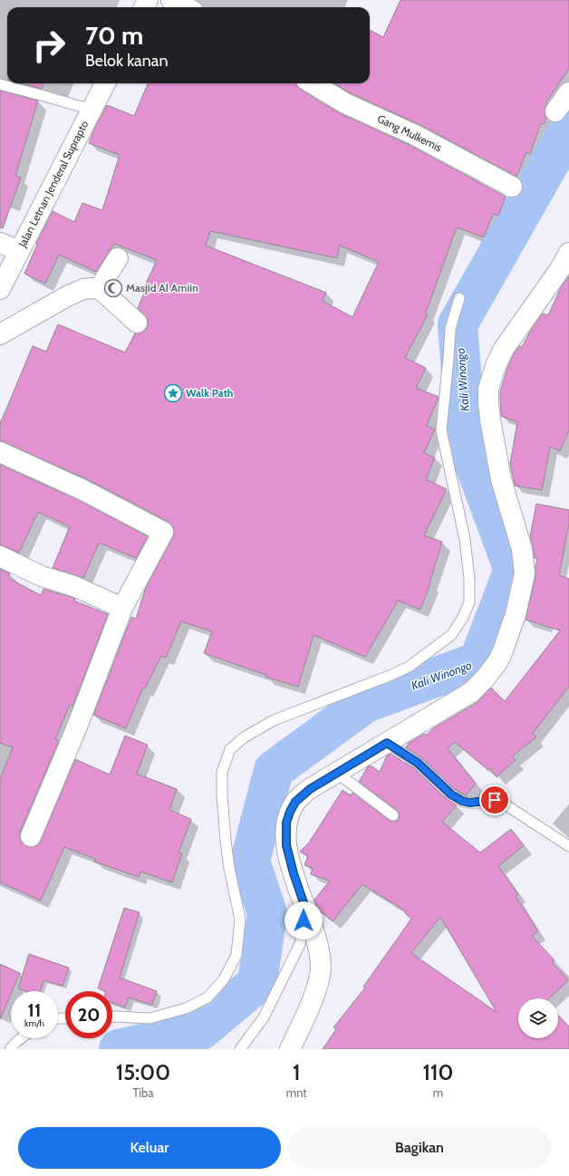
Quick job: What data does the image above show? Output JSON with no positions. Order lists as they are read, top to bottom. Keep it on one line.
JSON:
{"streets":{"street":["Gang Mulkemis","Jalan Letnan Jenderal Suprapto"]},"water":["Kali Winongo"],"places":{"mosque":["Masjid Al Amiin"],"place":["Walk Path"]},"page":{"turn":["70 m","Belok kanan"],"speed":"11 km/h","limit":"20","eta":["15:00","Tiba","1","mnt","110","m"],"buttons":["Keluar","Bagikan"]}}
